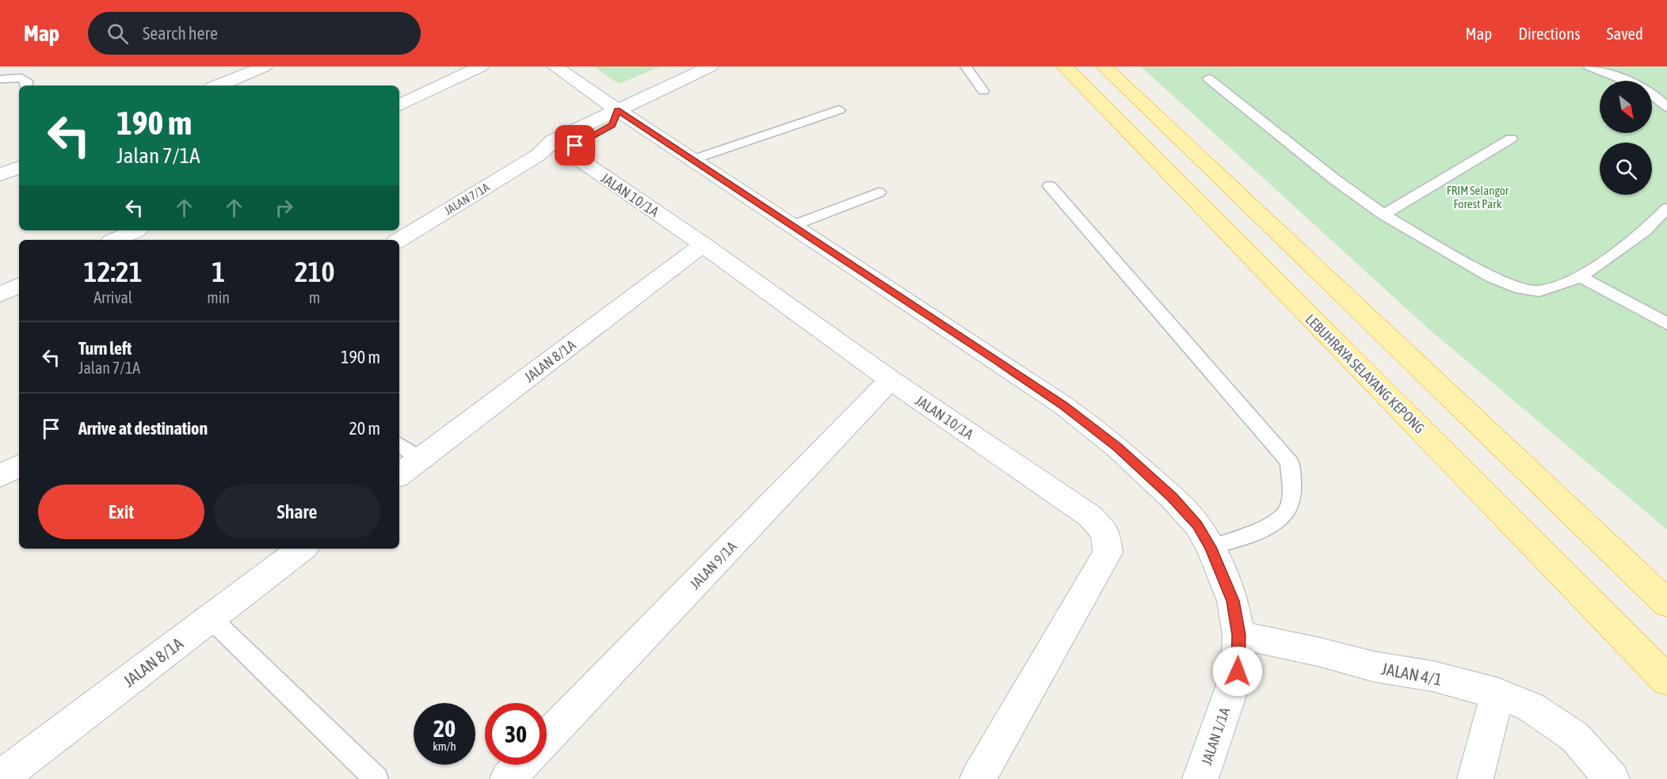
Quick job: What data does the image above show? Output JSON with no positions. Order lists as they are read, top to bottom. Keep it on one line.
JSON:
{"streets":{"main road":["LEBUHRAYA SELAYANG KEPONG"],"street":["JALAN 10/1A","JALAN 7/1A","JALAN 8/1A","JALAN 9/1A","JALAN 4/1","JALAN 1/1A"]},"crossings":[["JALAN 10/1A","JALAN 7/1A"],["JALAN 10/1A","JALAN 8/1A"],["JALAN 10/1A","JALAN 9/1A"],["JALAN 7/1A","JALAN 1/1A"],["JALAN 4/1","JALAN 1/1A"]],"parks":["FRIM Selangor Forest Park"],"north":"bottom right","page":{"header":"Map","search":"Search here","nav":["Map","Directions","Saved"],"turn":["190 m","Jalan 7/1A"],"eta":["12:21","Arrival","1","min","210","m"],"list":[{"name":"Turn left","note":"Jalan 7/1A","value":"190 m"},{"name":"Arrive at destination","value":"20 m"}],"buttons":["Exit","Share"],"speed":"20 km/h","limit":"30"}}
